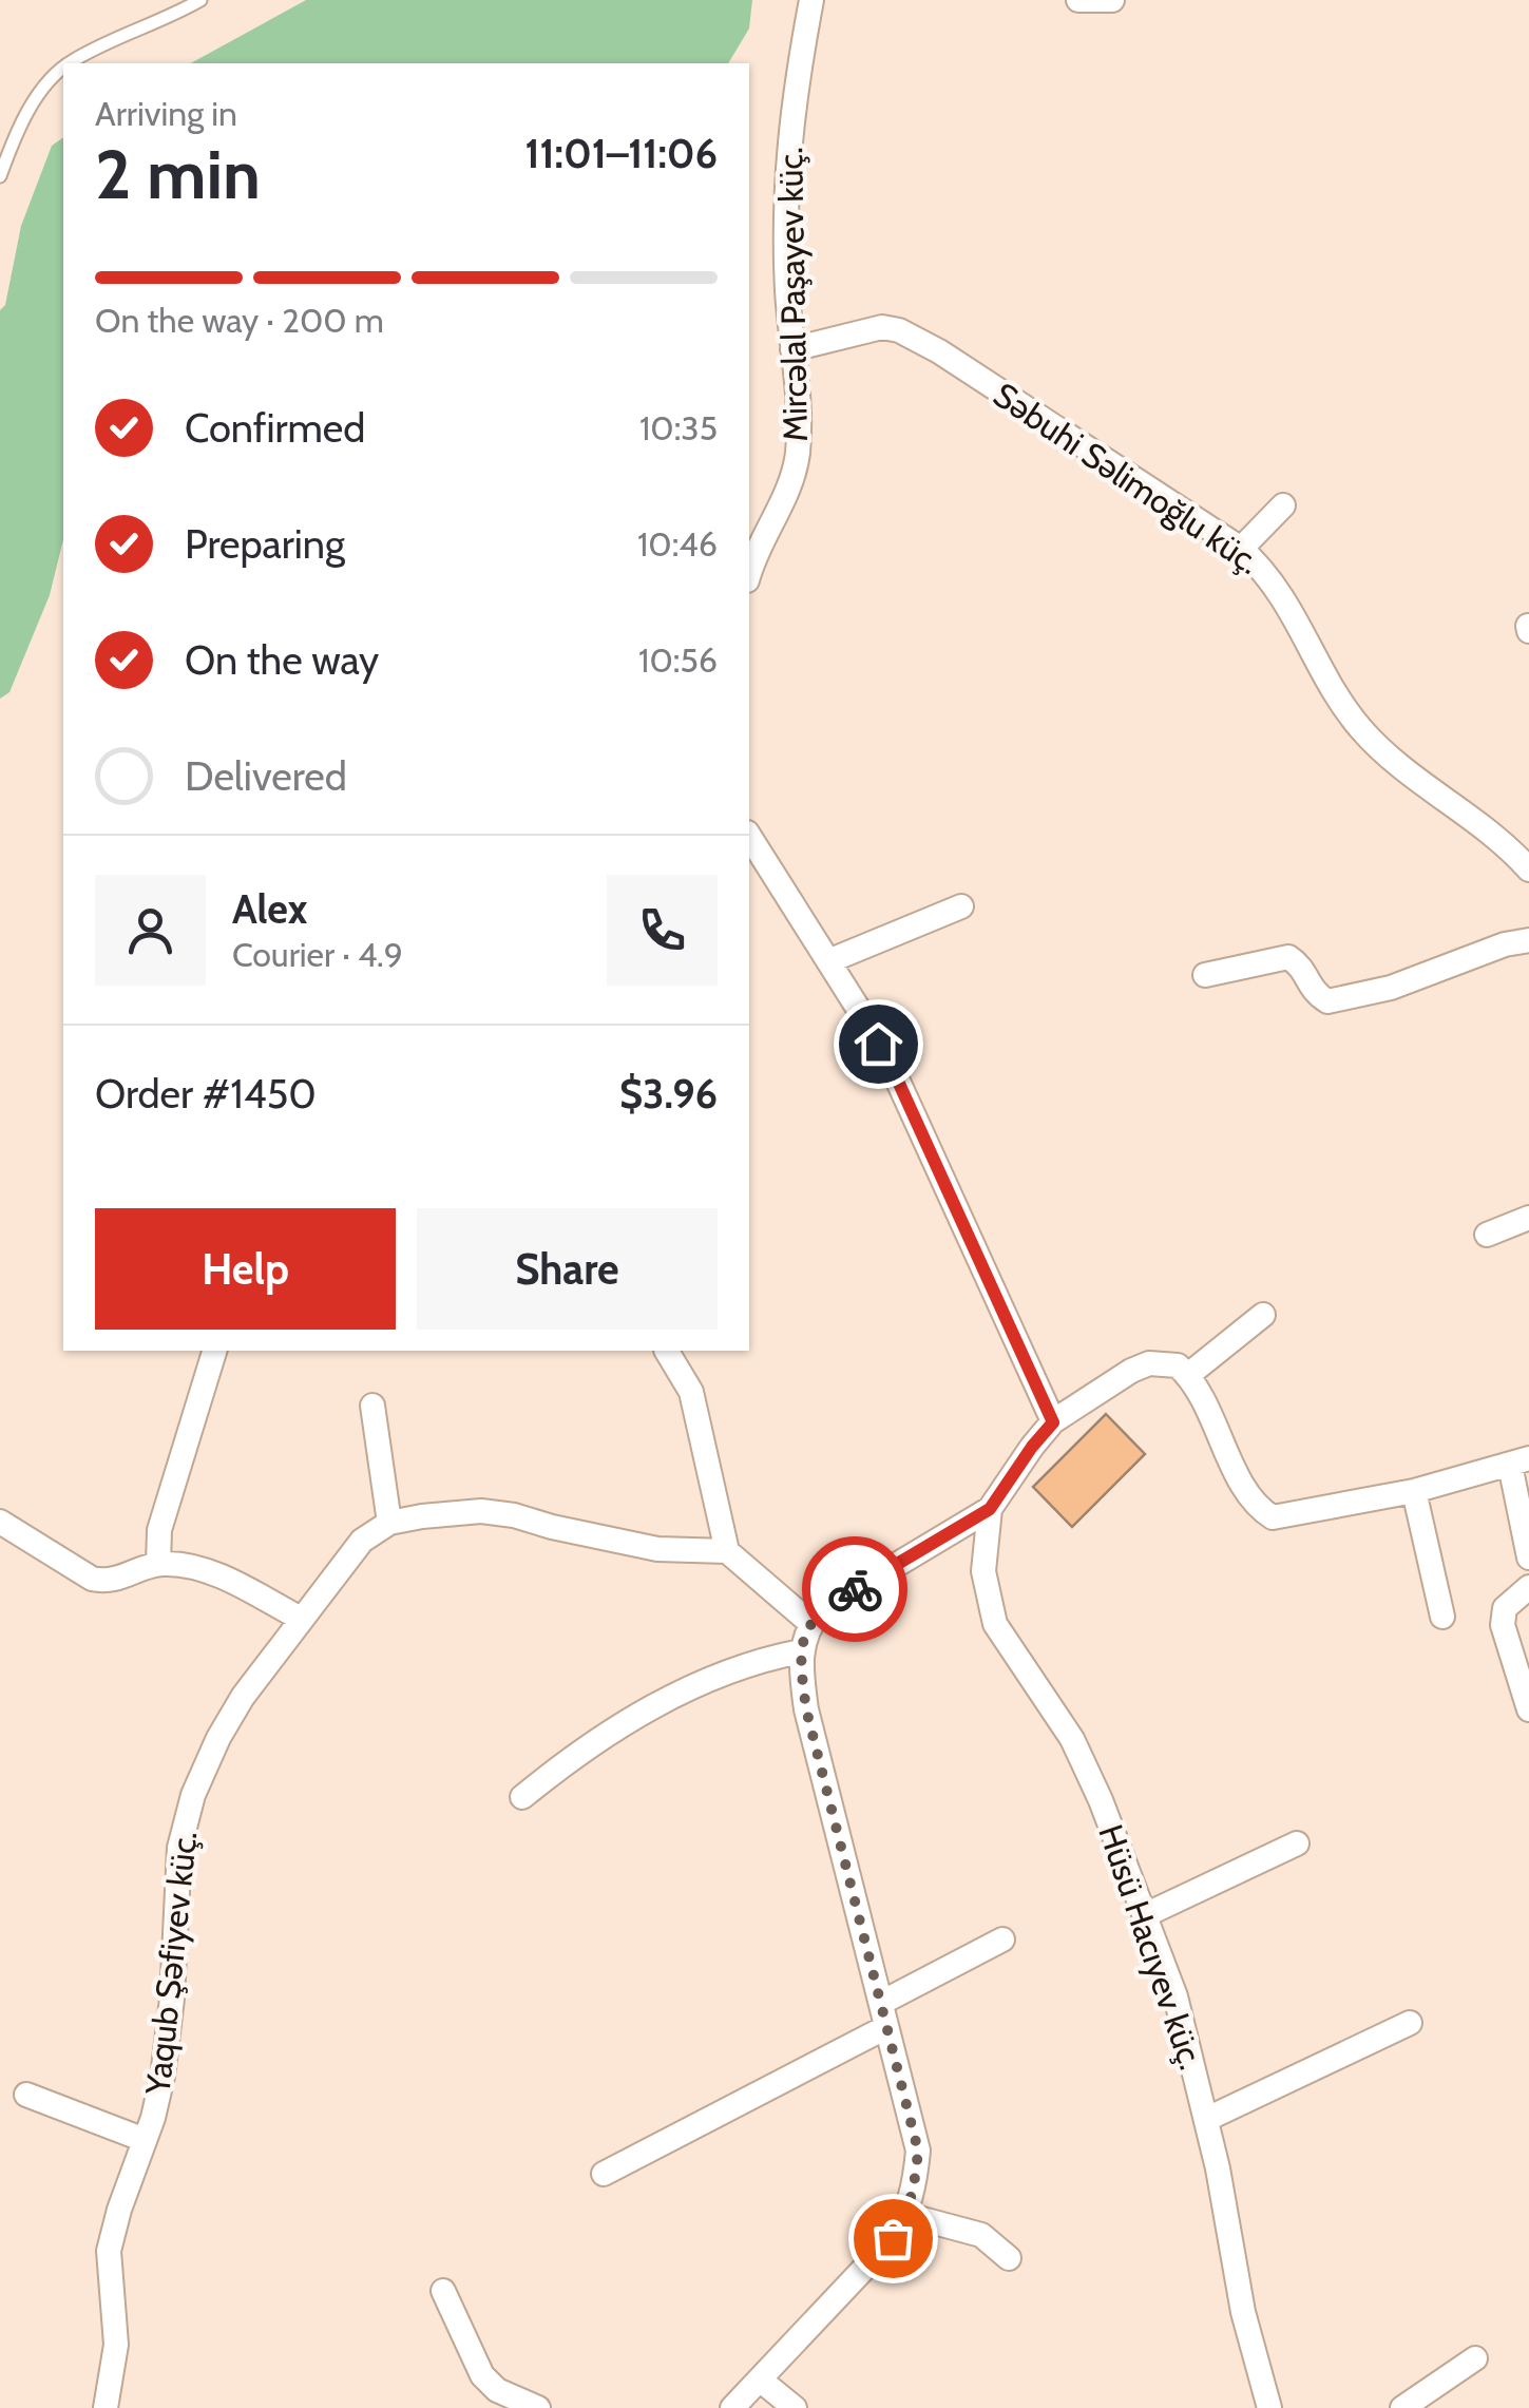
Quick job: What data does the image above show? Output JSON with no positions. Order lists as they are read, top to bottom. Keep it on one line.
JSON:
{"streets":{"street":["Mircəlal Paşayev küç.","Səbuhi Səlimoğlu küç.","Hüsü Hacıyev küç.","Yaqub Şəfiyev küç."]},"crossings":[["Mircəlal Paşayev küç.","Səbuhi Səlimoğlu küç."]],"page":{"heading":["2 min","Arriving in","11:01–11:06"],"panel":["Alex","Courier · 4.9","Order #1450","$3.96"],"bar":"On the way · 200 m","list":[["Confirmed","10:35"],["Preparing","10:46"],["On the way","10:56"],"Delivered"],"buttons":["Help","Share"]}}
